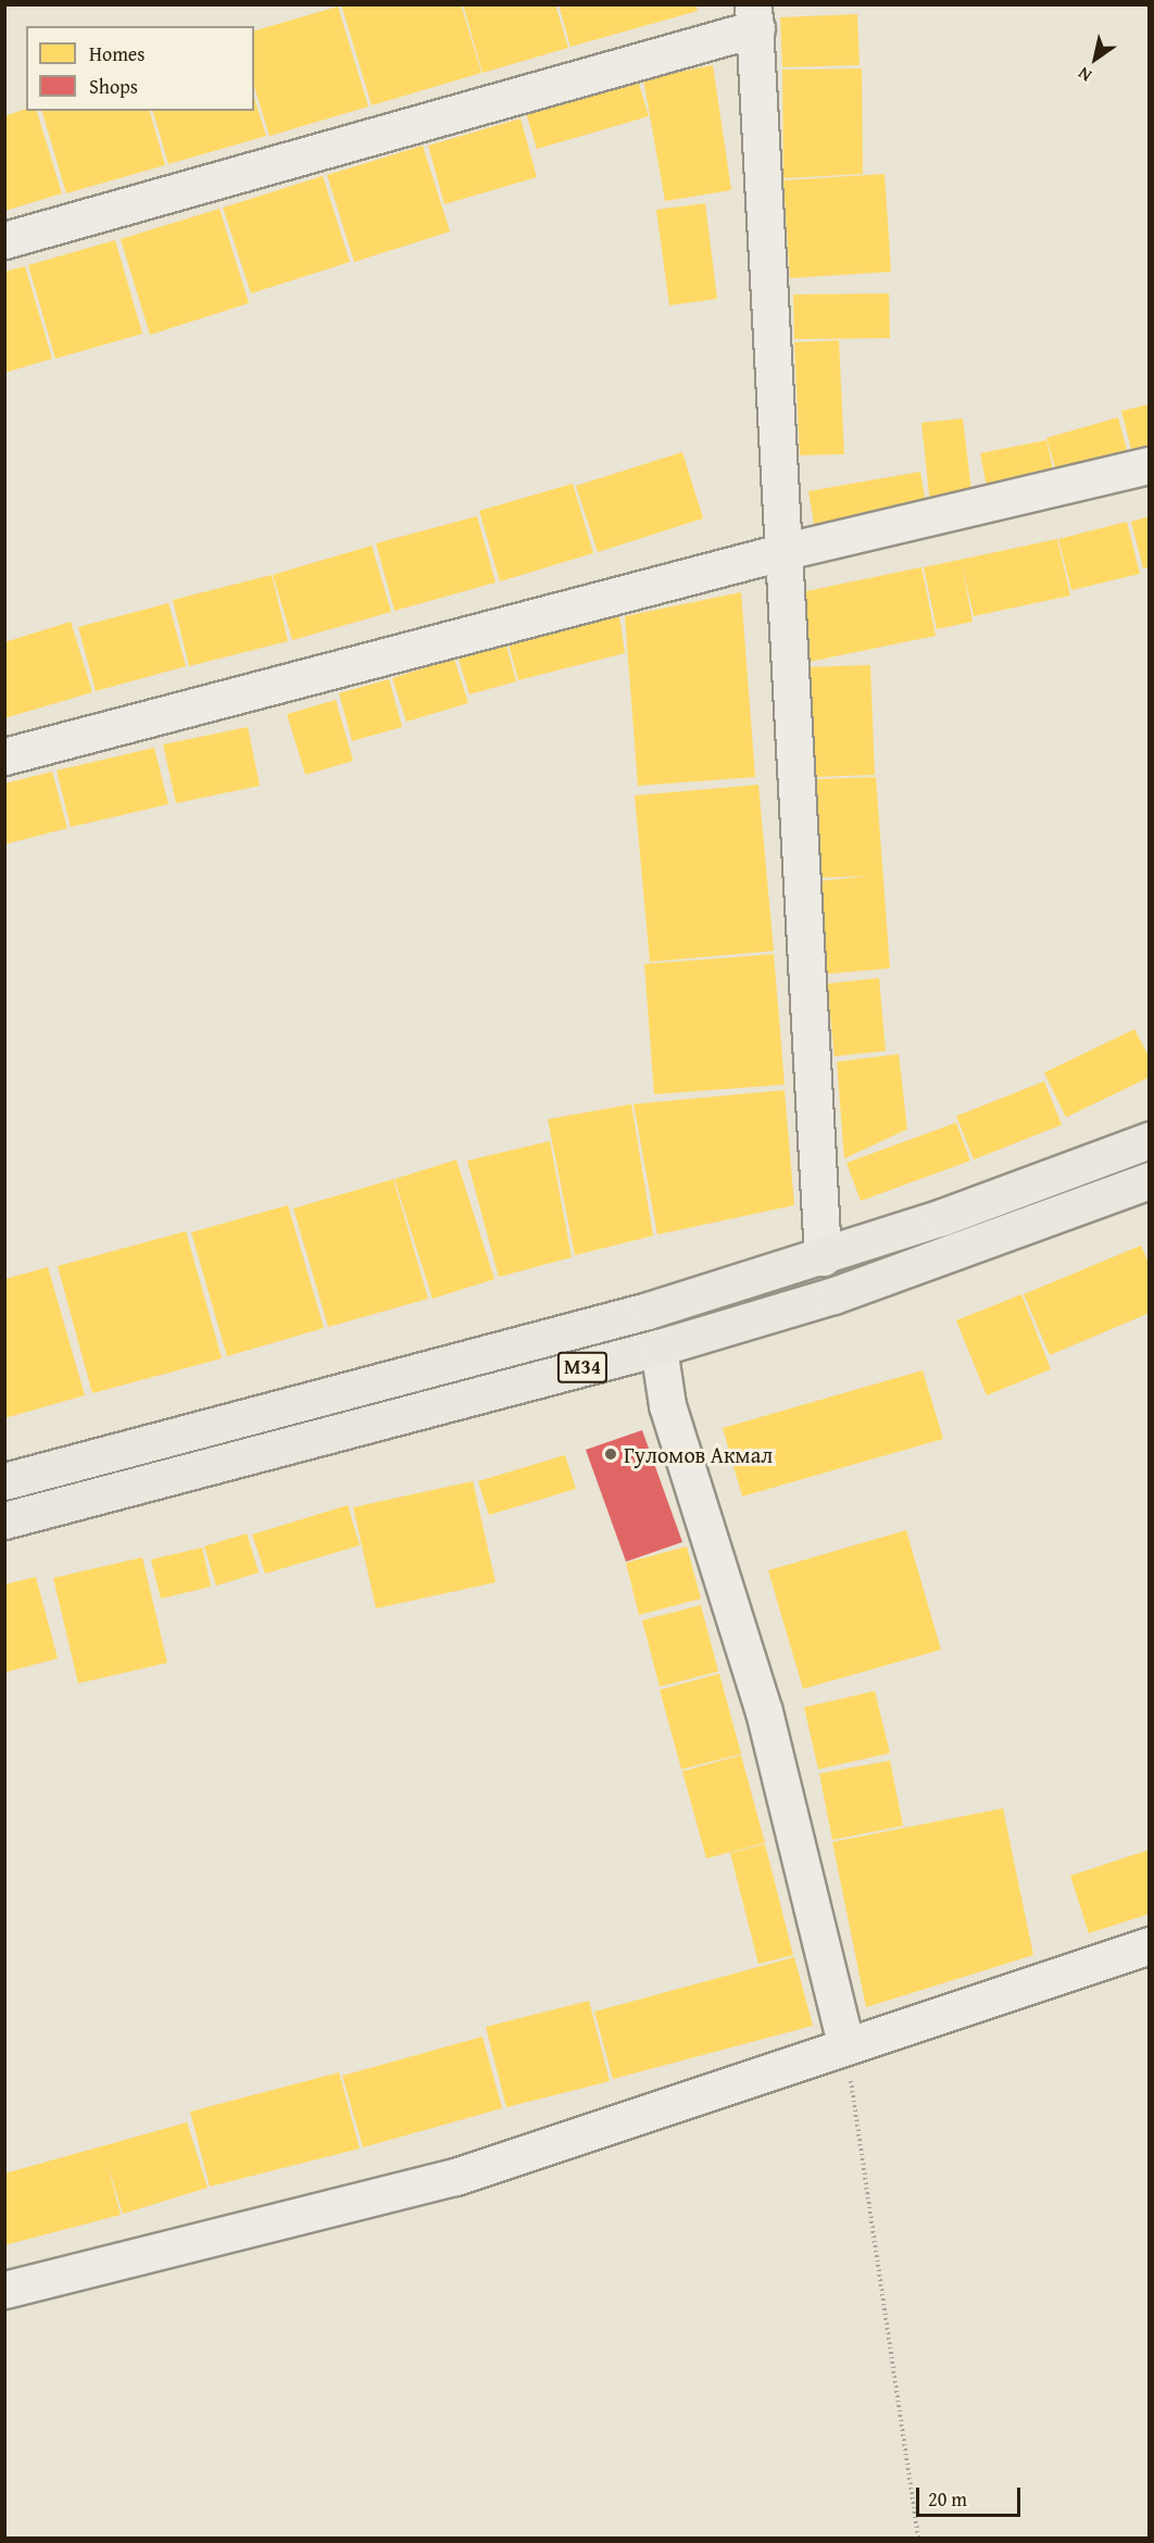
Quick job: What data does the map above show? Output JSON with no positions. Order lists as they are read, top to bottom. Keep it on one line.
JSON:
{"streets":{"main road":["M34"]},"places":["Гуломов Акмал"],"legend":["Homes","Shops"],"scale_bar":"20 m","north":"bottom left"}
